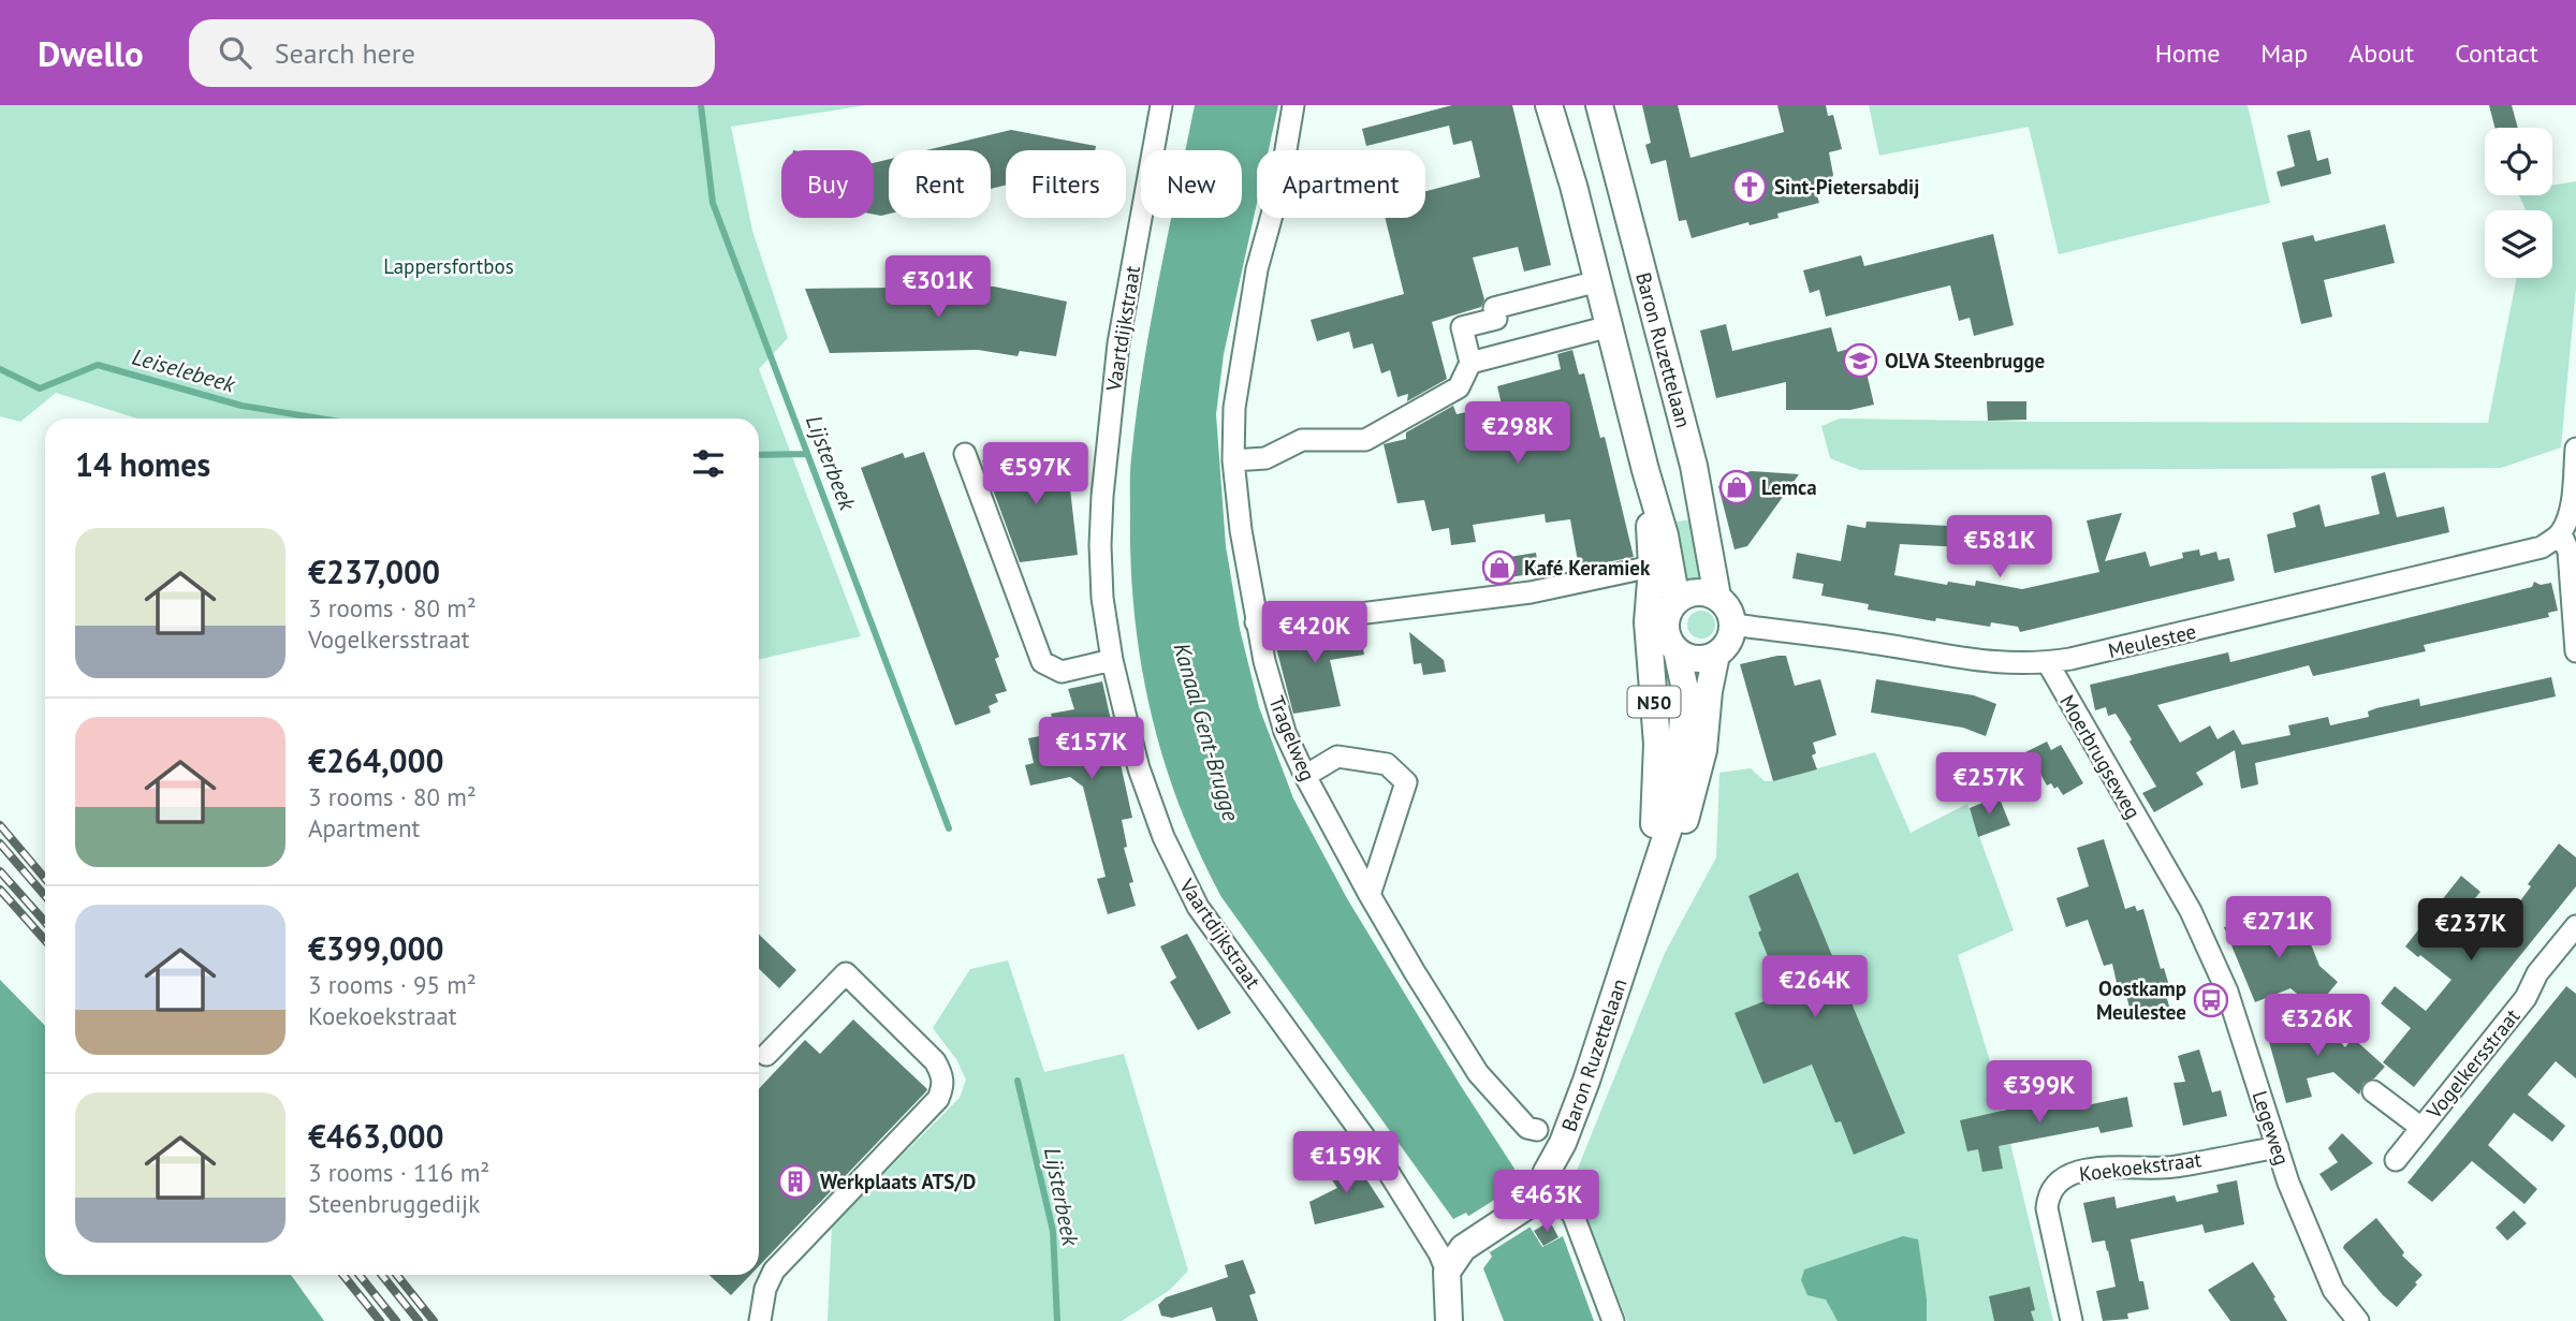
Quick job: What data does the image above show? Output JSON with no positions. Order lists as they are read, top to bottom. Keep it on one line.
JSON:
{"streets":{"main road":["Baron Ruzettelaan","N50"],"street":["Vaartdijkstraat","Meulestee","Tragelweg","Moerbrugseweg","Vogelkersstraat","Legeweg","Koekoekstraat"]},"crossings":[["Vaartdijkstraat","Baron Ruzettelaan"],["Baron Ruzettelaan","Meulestee"],["Baron Ruzettelaan","N50"],["Meulestee","N50"],["Meulestee","Moerbrugseweg"],["Moerbrugseweg","Legeweg"],["Legeweg","Koekoekstraat"]],"water":["Leiselebeek","Lijsterbeek","Kanaal Gent-Brugge"],"parks":["Lappersfortbos"],"places":{"church":["Sint-Pietersabdij"],"school or university":["OLVA Steenbrugge"],"shop":["Lemca","Kafé Keramiek"],"bus stop":["Oostkamp Meulestee"],"building":["Werkplaats ATS/D"]},"page":{"header":"Dwello","search":"Search here","nav":["Home","Map","About","Contact"],"chip":["Buy","Rent","Filters","New","Apartment"],"price":["€301K","€298K","€597K","€581K","€420K","€157K","€257K","€271K","€237K","€264K","€326K","€399K","€159K","€463K"],"heading":"14 homes","list":[{"name":"€237,000","note":"3 rooms · 80 m² · Vogelkersstraat"},{"name":"€264,000","note":"3 rooms · 80 m² · Apartment"},{"name":"€399,000","note":"3 rooms · 95 m² · Koekoekstraat"},{"name":"€463,000","note":"3 rooms · 116 m² · Steenbruggedijk"}]}}
